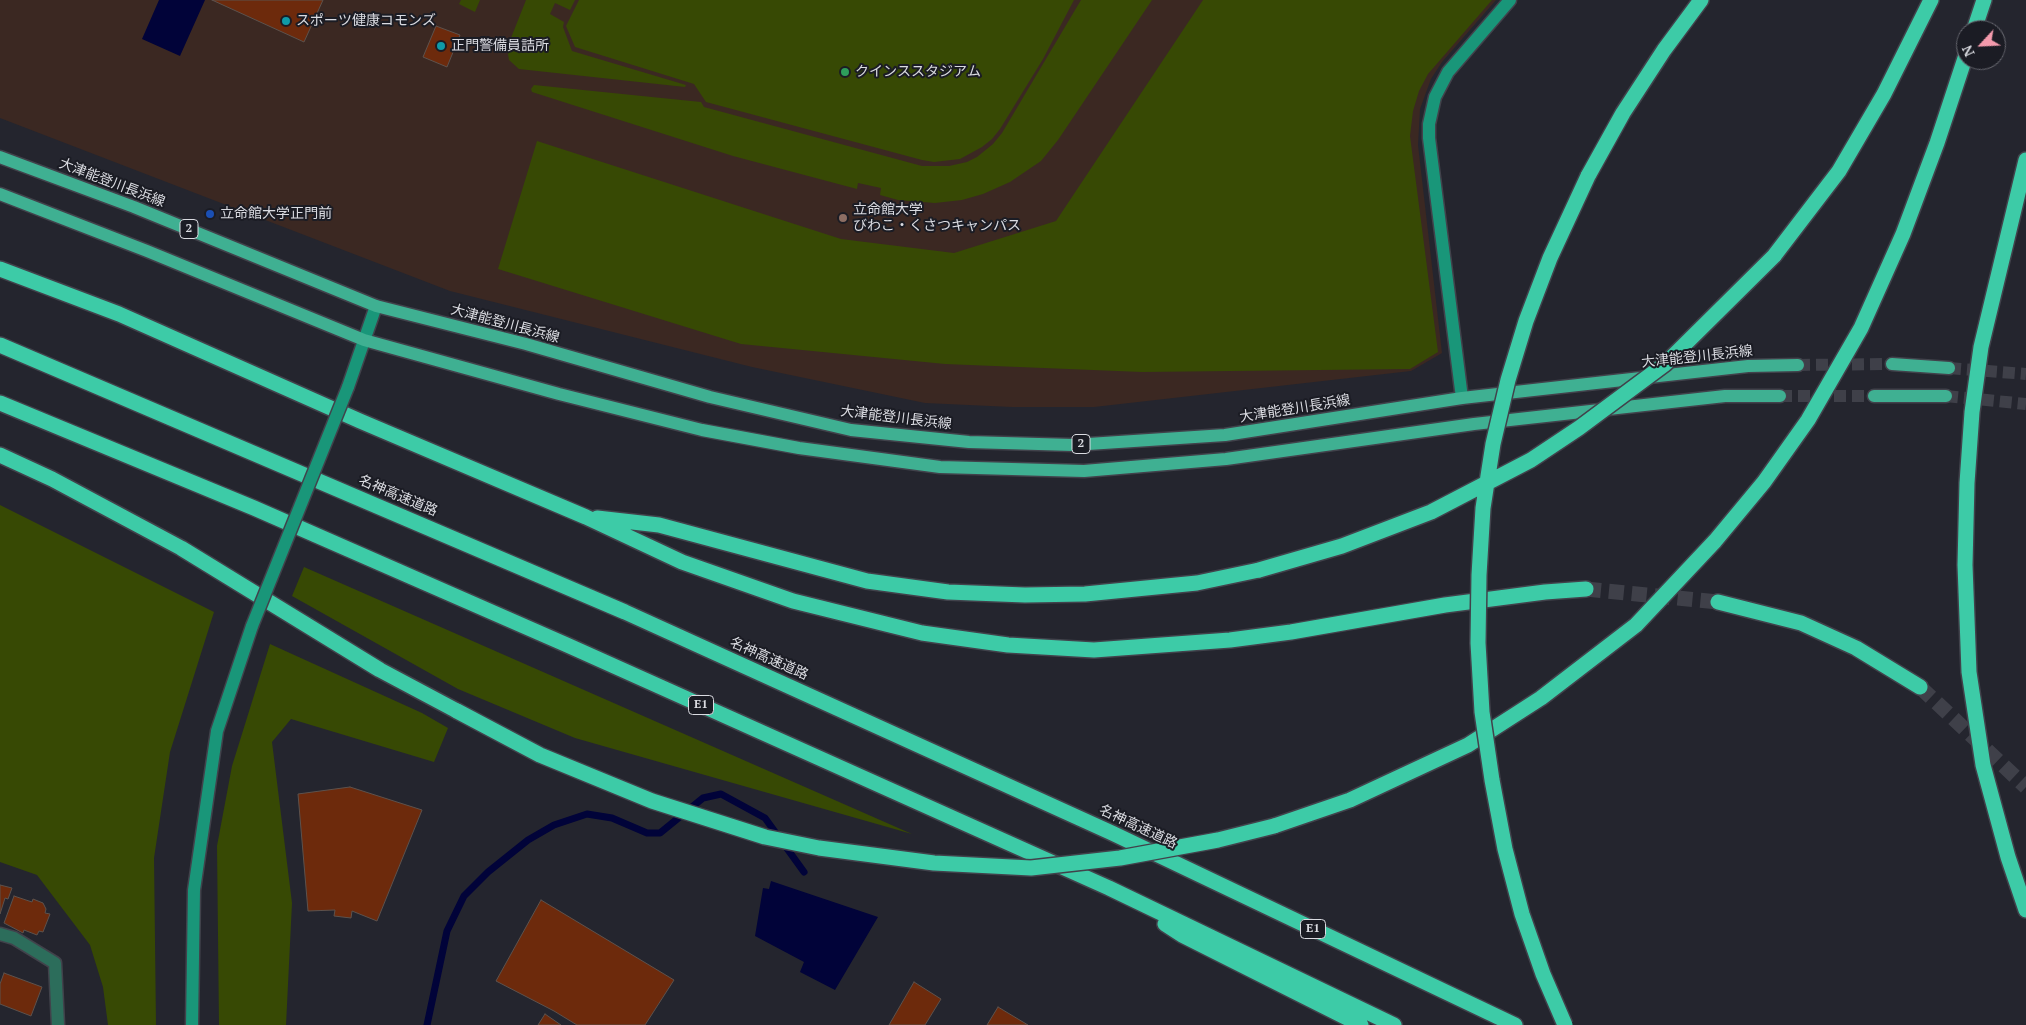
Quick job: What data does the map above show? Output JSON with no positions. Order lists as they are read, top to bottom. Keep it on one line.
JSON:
{"streets":{"highway":["名神高速道路","E1"],"main road":["大津能登川長浜線","2"]},"places":["スポーツ健康コモンズ","正門警備員詰所","クインススタジアム","立命館大学正門前","立命館大学 びわこ・くさつキャンパス"],"north":"bottom left"}
